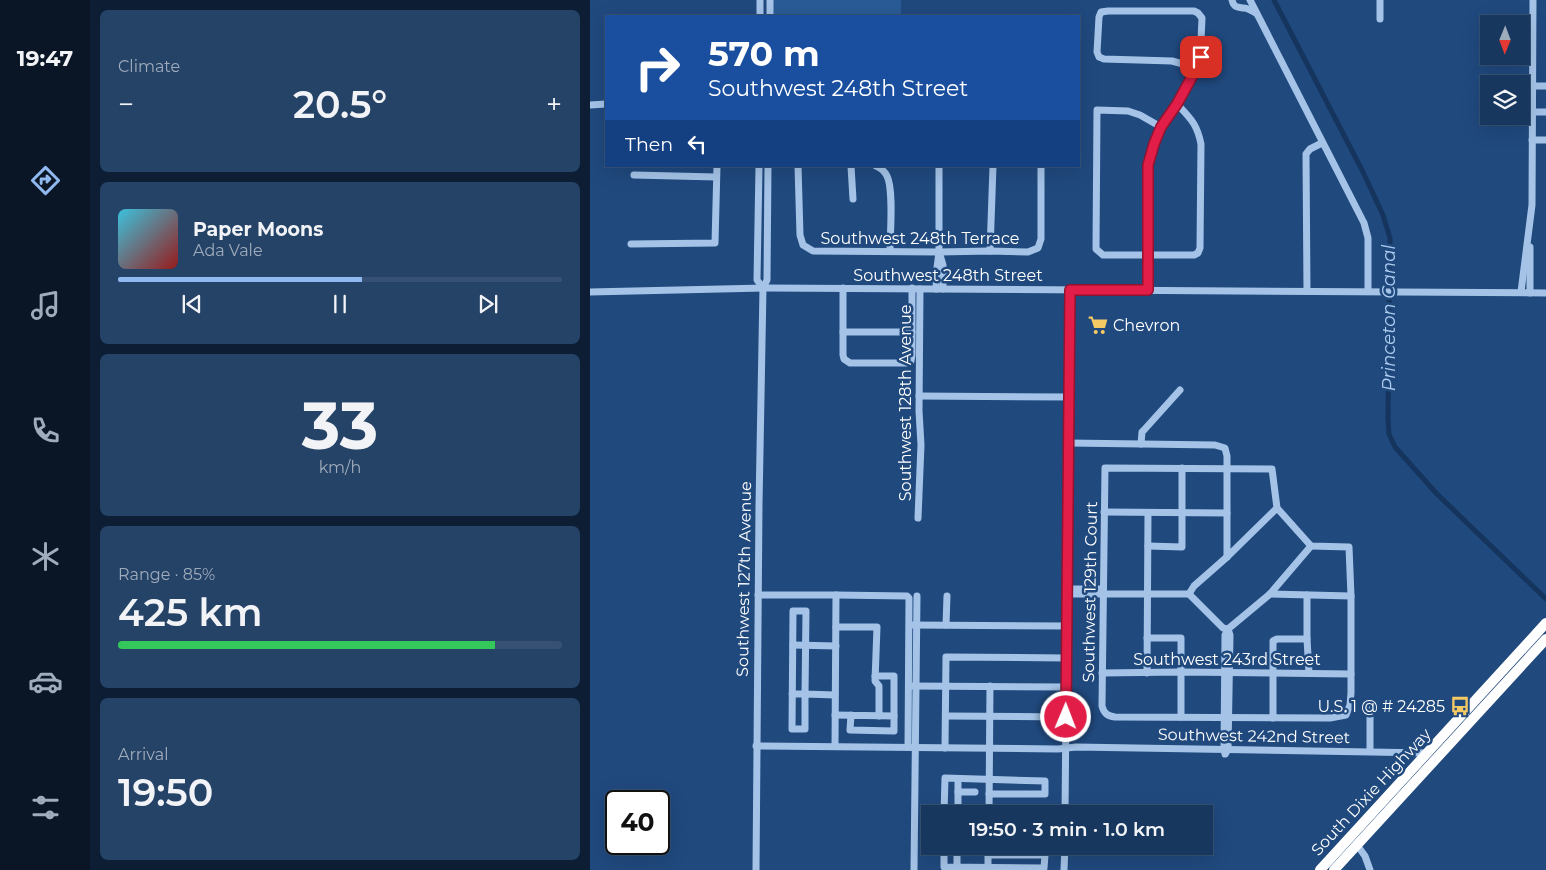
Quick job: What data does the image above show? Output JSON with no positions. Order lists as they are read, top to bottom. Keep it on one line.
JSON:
{"streets":{"highway":["South Dixie Highway"],"street":["Southwest 248th Terrace","Southwest 248th Street","Southwest 128th Avenue","Southwest 127th Avenue","Southwest 129th Court","Southwest 243rd Street","Southwest 242nd Street"]},"crossings":[["Southwest 248th Street","Southwest 128th Avenue"],["Southwest 248th Street","Southwest 127th Avenue"],["Southwest 127th Avenue","Southwest 242nd Street"],["Southwest 129th Court","Southwest 243rd Street"],["Southwest 242nd Street","South Dixie Highway"]],"water":["Princeton Canal"],"places":{"supermarket":["Chevron"],"bus stop":["U.S. 1 @ # 24285"]},"north":"bottom","page":{"tabs":"19:47","tile":["Climate",["33","km/h"],["Range · 85%","425 km"],["Arrival","19:50"]],"turn":["570 m","Southwest 248th Street"],"heat":["−","20.5°","+"],"then":"Then","song":["Paper Moons","Ada Vale"],"limit":"40","trip":"19:50 · 3 min · 1.0 km"}}
